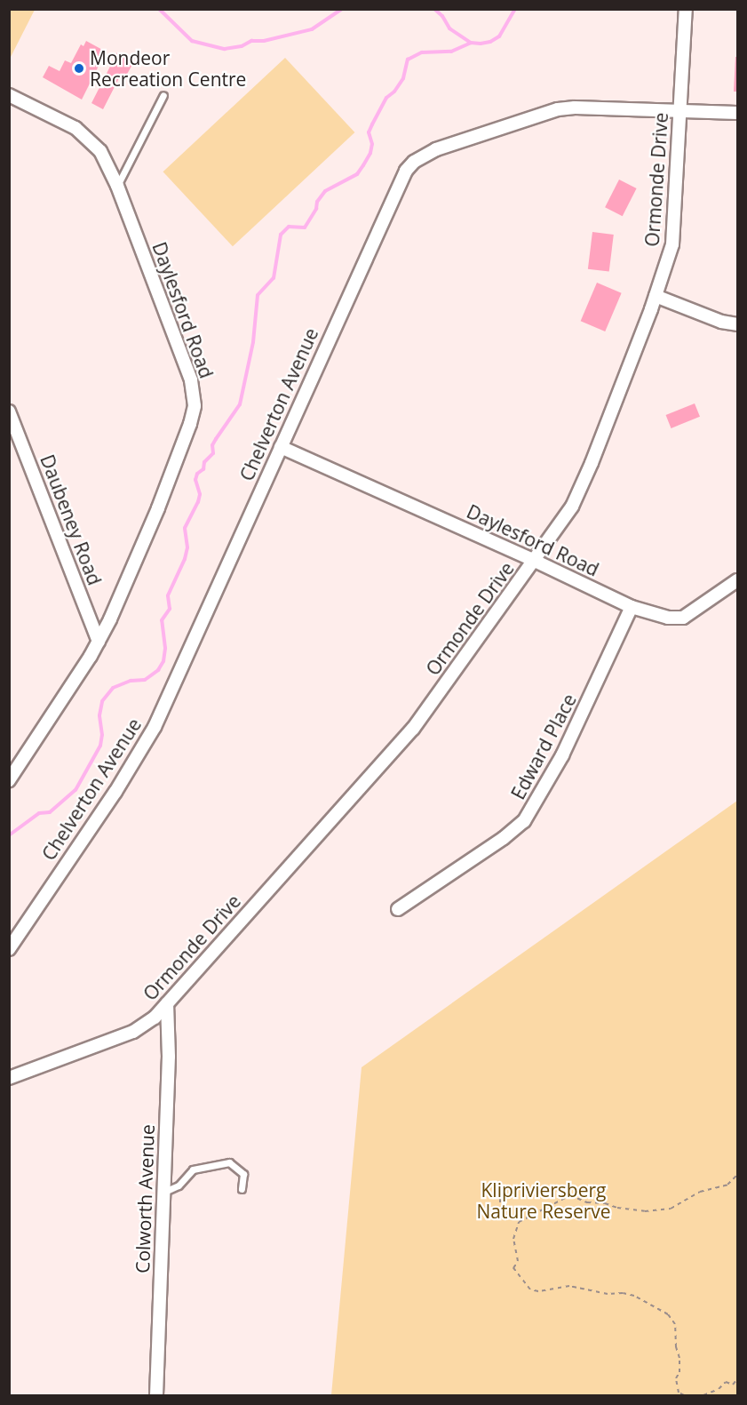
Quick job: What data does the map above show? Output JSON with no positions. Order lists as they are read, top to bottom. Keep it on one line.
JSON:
{"streets":{"street":["Ormonde Drive","Daylesford Road","Chelverton Avenue","Daubeney Road","Edward Place","Colworth Avenue"]},"crossings":[["Ormonde Drive","Daylesford Road"],["Ormonde Drive","Chelverton Avenue"],["Ormonde Drive","Colworth Avenue"],["Daylesford Road","Chelverton Avenue"],["Daylesford Road","Daubeney Road"],["Daylesford Road","Edward Place"]],"parks":["Klipriviersberg Nature Reserve"],"places":["Mondeor Recreation Centre"]}
